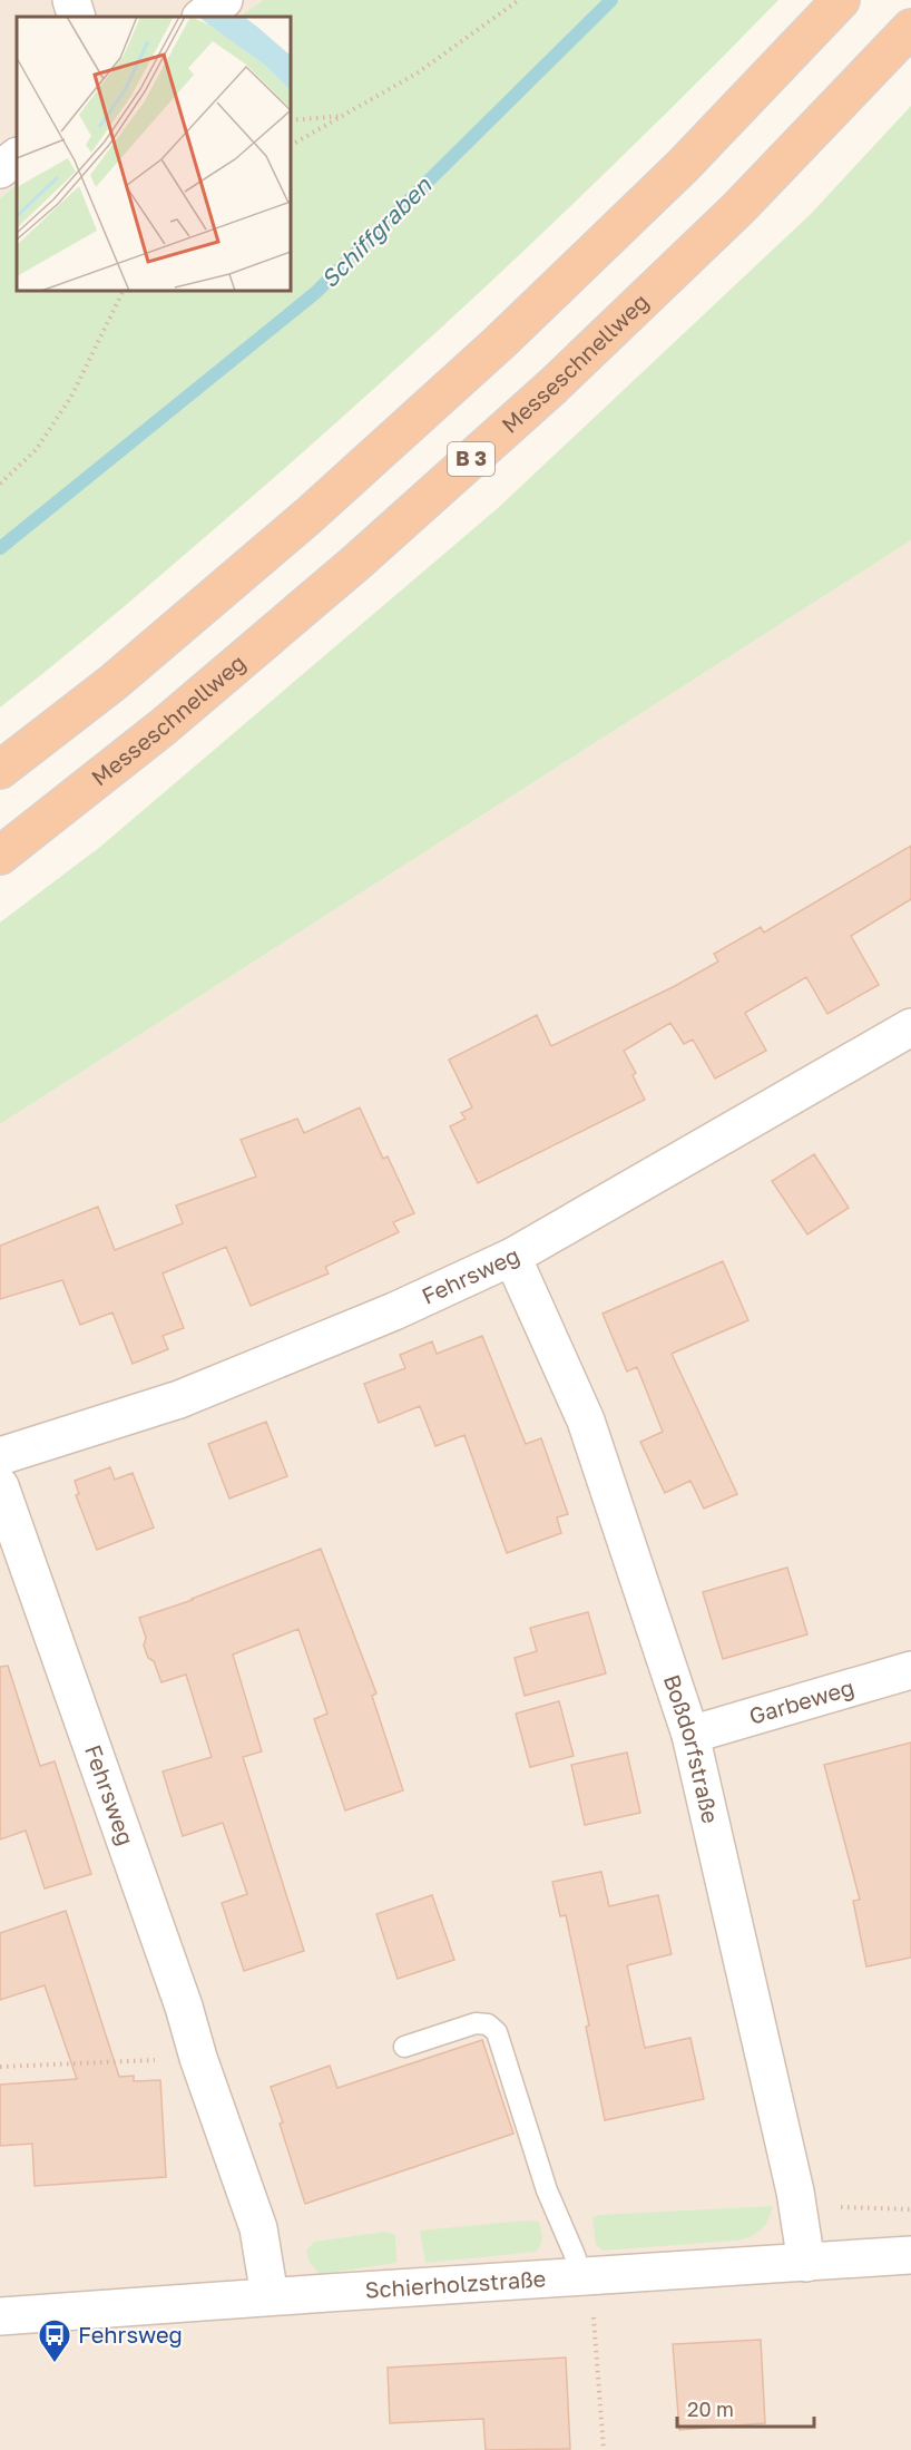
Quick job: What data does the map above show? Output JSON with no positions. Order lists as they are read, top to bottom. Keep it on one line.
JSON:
{"streets":{"highway":["Messeschnellweg","B 3"],"street":["Fehrsweg","Garbeweg","Boßdorfstraße","Schierholzstraße"]},"crossings":[["Fehrsweg","Boßdorfstraße"],["Fehrsweg","Schierholzstraße"],["Garbeweg","Boßdorfstraße"],["Boßdorfstraße","Schierholzstraße"]],"water":["Schiffgraben"],"places":{"bus stop":["Fehrsweg"]},"scale_bar":"20 m"}
